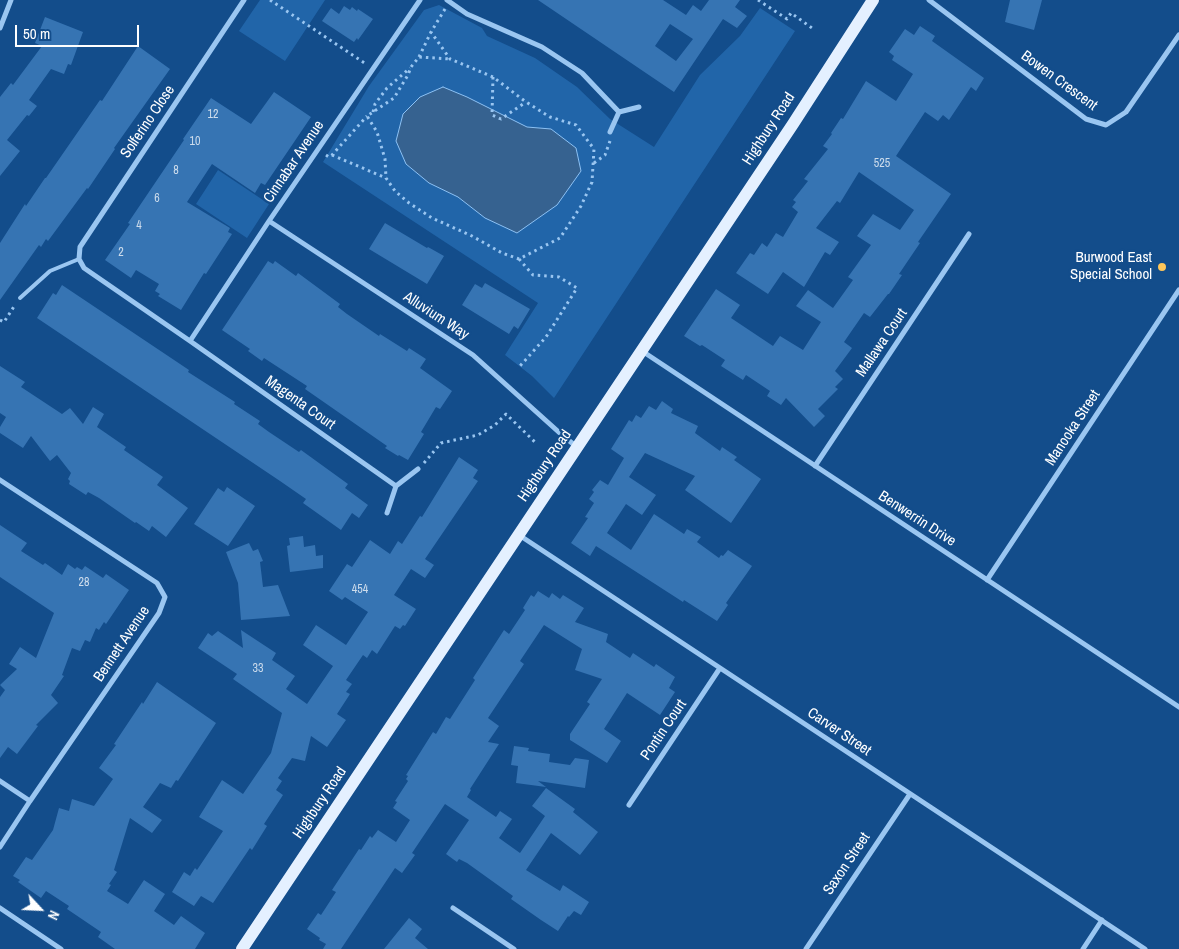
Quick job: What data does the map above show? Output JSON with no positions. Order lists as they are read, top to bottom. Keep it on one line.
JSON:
{"streets":{"main road":["Highbury Road"],"street":["Bowen Crescent","Solferino Close","Cinnabar Avenue","Alluvium Way","Mallawa Court","Magenta Court","Manooka Street","Benwerrin Drive","Bennett Avenue","Pontin Court","Carver Street","Saxon Street"]},"crossings":[["Highbury Road","Alluvium Way"],["Highbury Road","Benwerrin Drive"],["Highbury Road","Carver Street"],["Cinnabar Avenue","Alluvium Way"],["Cinnabar Avenue","Magenta Court"],["Mallawa Court","Benwerrin Drive"],["Manooka Street","Benwerrin Drive"],["Pontin Court","Carver Street"],["Carver Street","Saxon Street"]],"places":["Burwood East Special School"],"house_numbers":["12","10","525","8","6","4","2","28","454","33"],"scale_bar":"50 m","north":"bottom right"}
